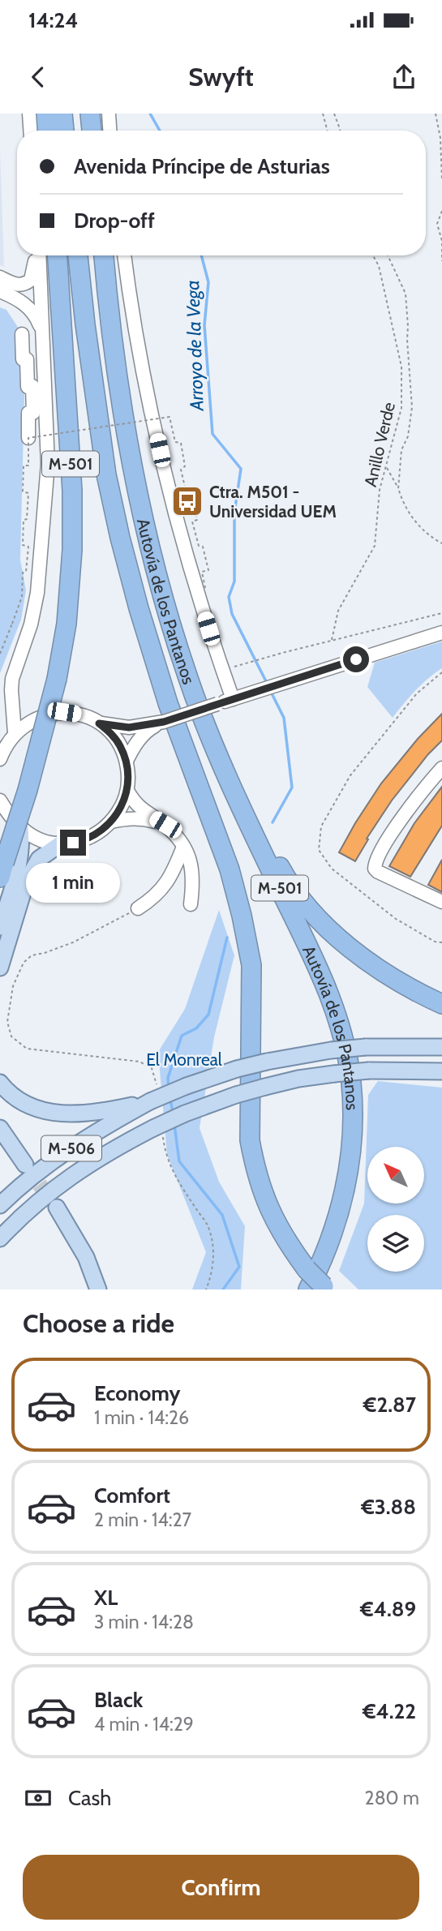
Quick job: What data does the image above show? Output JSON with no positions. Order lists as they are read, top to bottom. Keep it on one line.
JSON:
{"streets":{"highway":["M-501","Autovía de los Pantanos"],"main road":["M-506"],"path":["Anillo Verde"]},"water":["Arroyo de la Vega"],"parks":["El Monreal"],"places":{"bus stop":["Ctra. M501 - Universidad UEM"]},"north":"top left","page":{"status":"14:24","header":"Swyft","banner":["Avenida Príncipe de Asturias","Drop-off"],"bubble":"1 min","heading":"Choose a ride","list":[{"name":"Economy","note":"1 min · 14:26","value":"€2.87"},{"name":"Comfort","note":"2 min · 14:27","value":"€3.88"},{"name":"XL","note":"3 min · 14:28","value":"€4.89"},{"name":"Black","note":"4 min · 14:29","value":"€4.22"}],"pay":["Cash","280 m"],"buttons":"Confirm"}}
